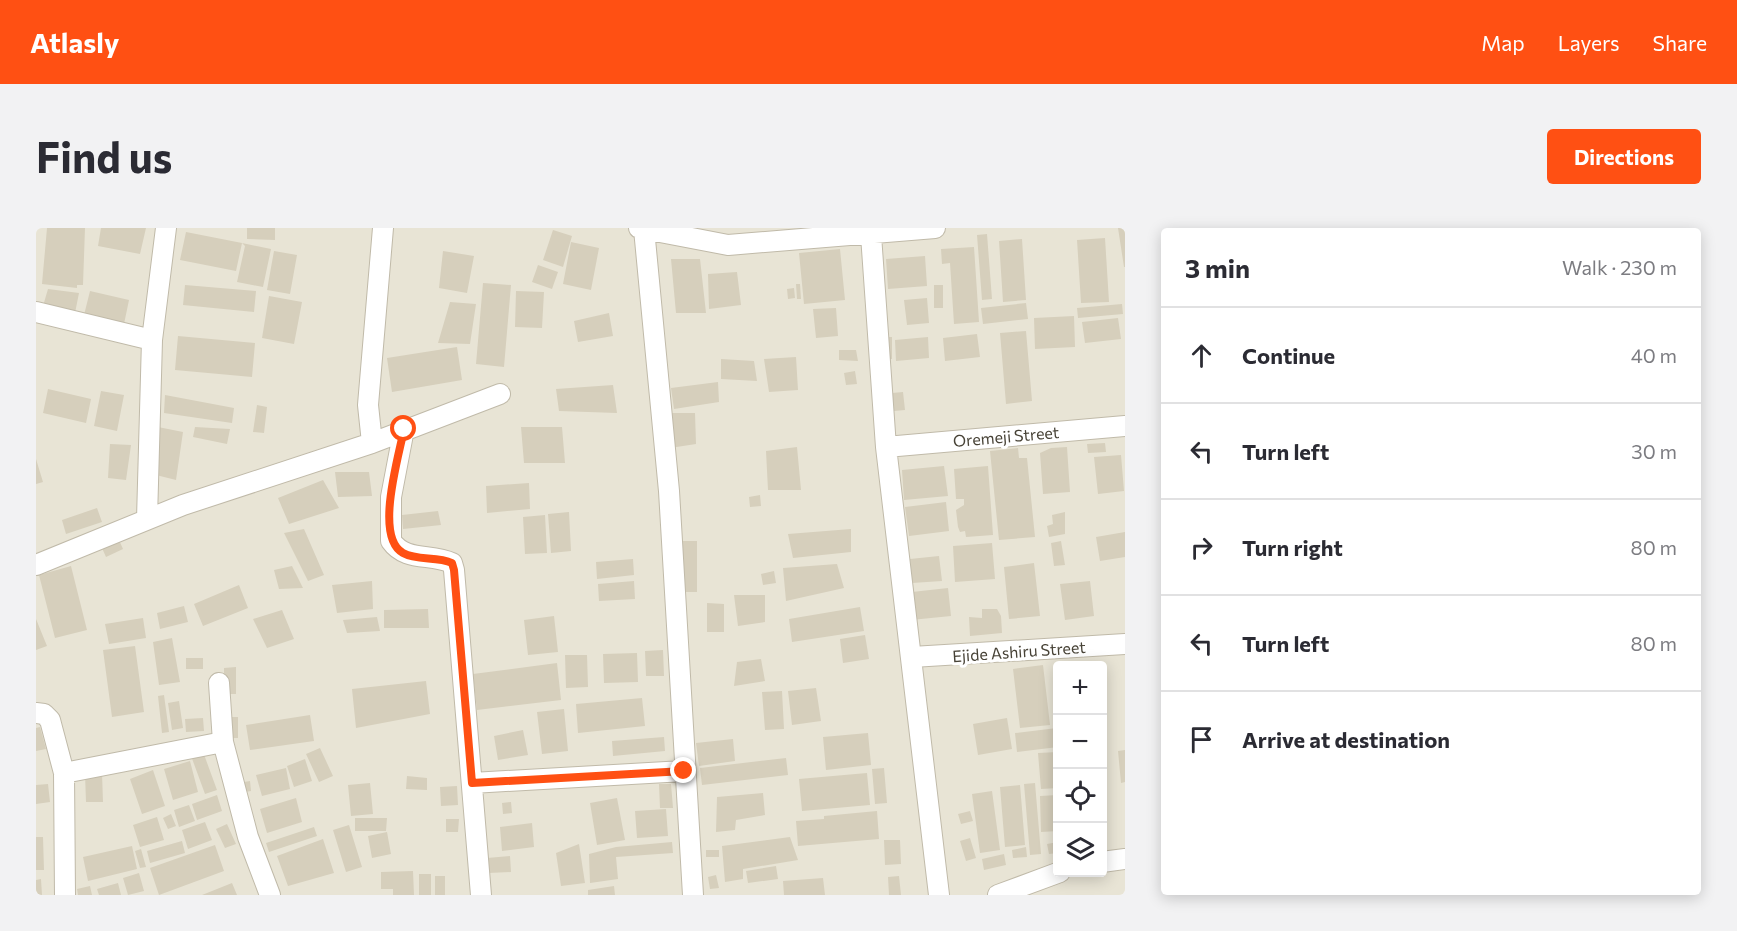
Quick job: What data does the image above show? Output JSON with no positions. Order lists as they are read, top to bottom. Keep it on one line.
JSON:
{"streets":{"street":["Oremeji Street","Ejide Ashiru Street"]},"page":{"header":"Atlasly","nav":["Map","Layers","Share"],"buttons":"Directions","title":"Find us","heading":["3 min","Walk · 230 m"],"list":[["Continue","40 m"],["Turn left","30 m"],["Turn right","80 m"],["Turn left","80 m"],"Arrive at destination"],"map_buttons":["+","−"]}}
